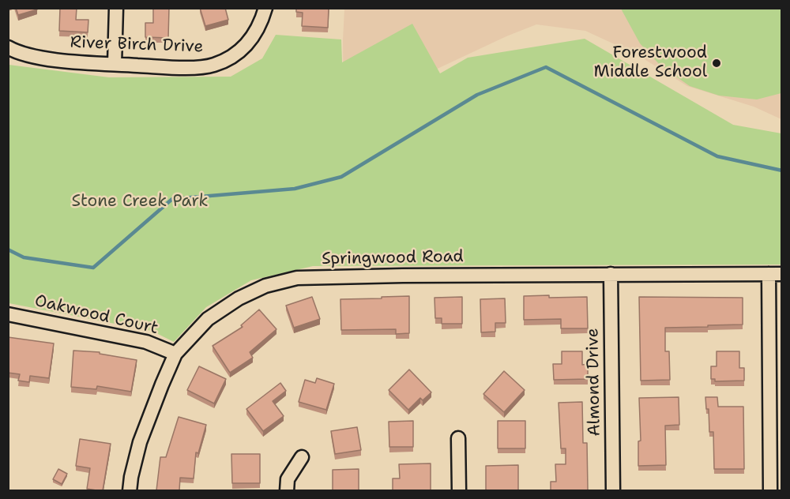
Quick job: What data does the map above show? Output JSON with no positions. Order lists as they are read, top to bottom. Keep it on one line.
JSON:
{"streets":{"street":["River Birch Drive","Springwood Road","Oakwood Court","Almond Drive"]},"crossings":[["Springwood Road","Oakwood Court"],["Springwood Road","Almond Drive"]],"parks":["Stone Creek Park"],"places":["Forestwood Middle School"]}
